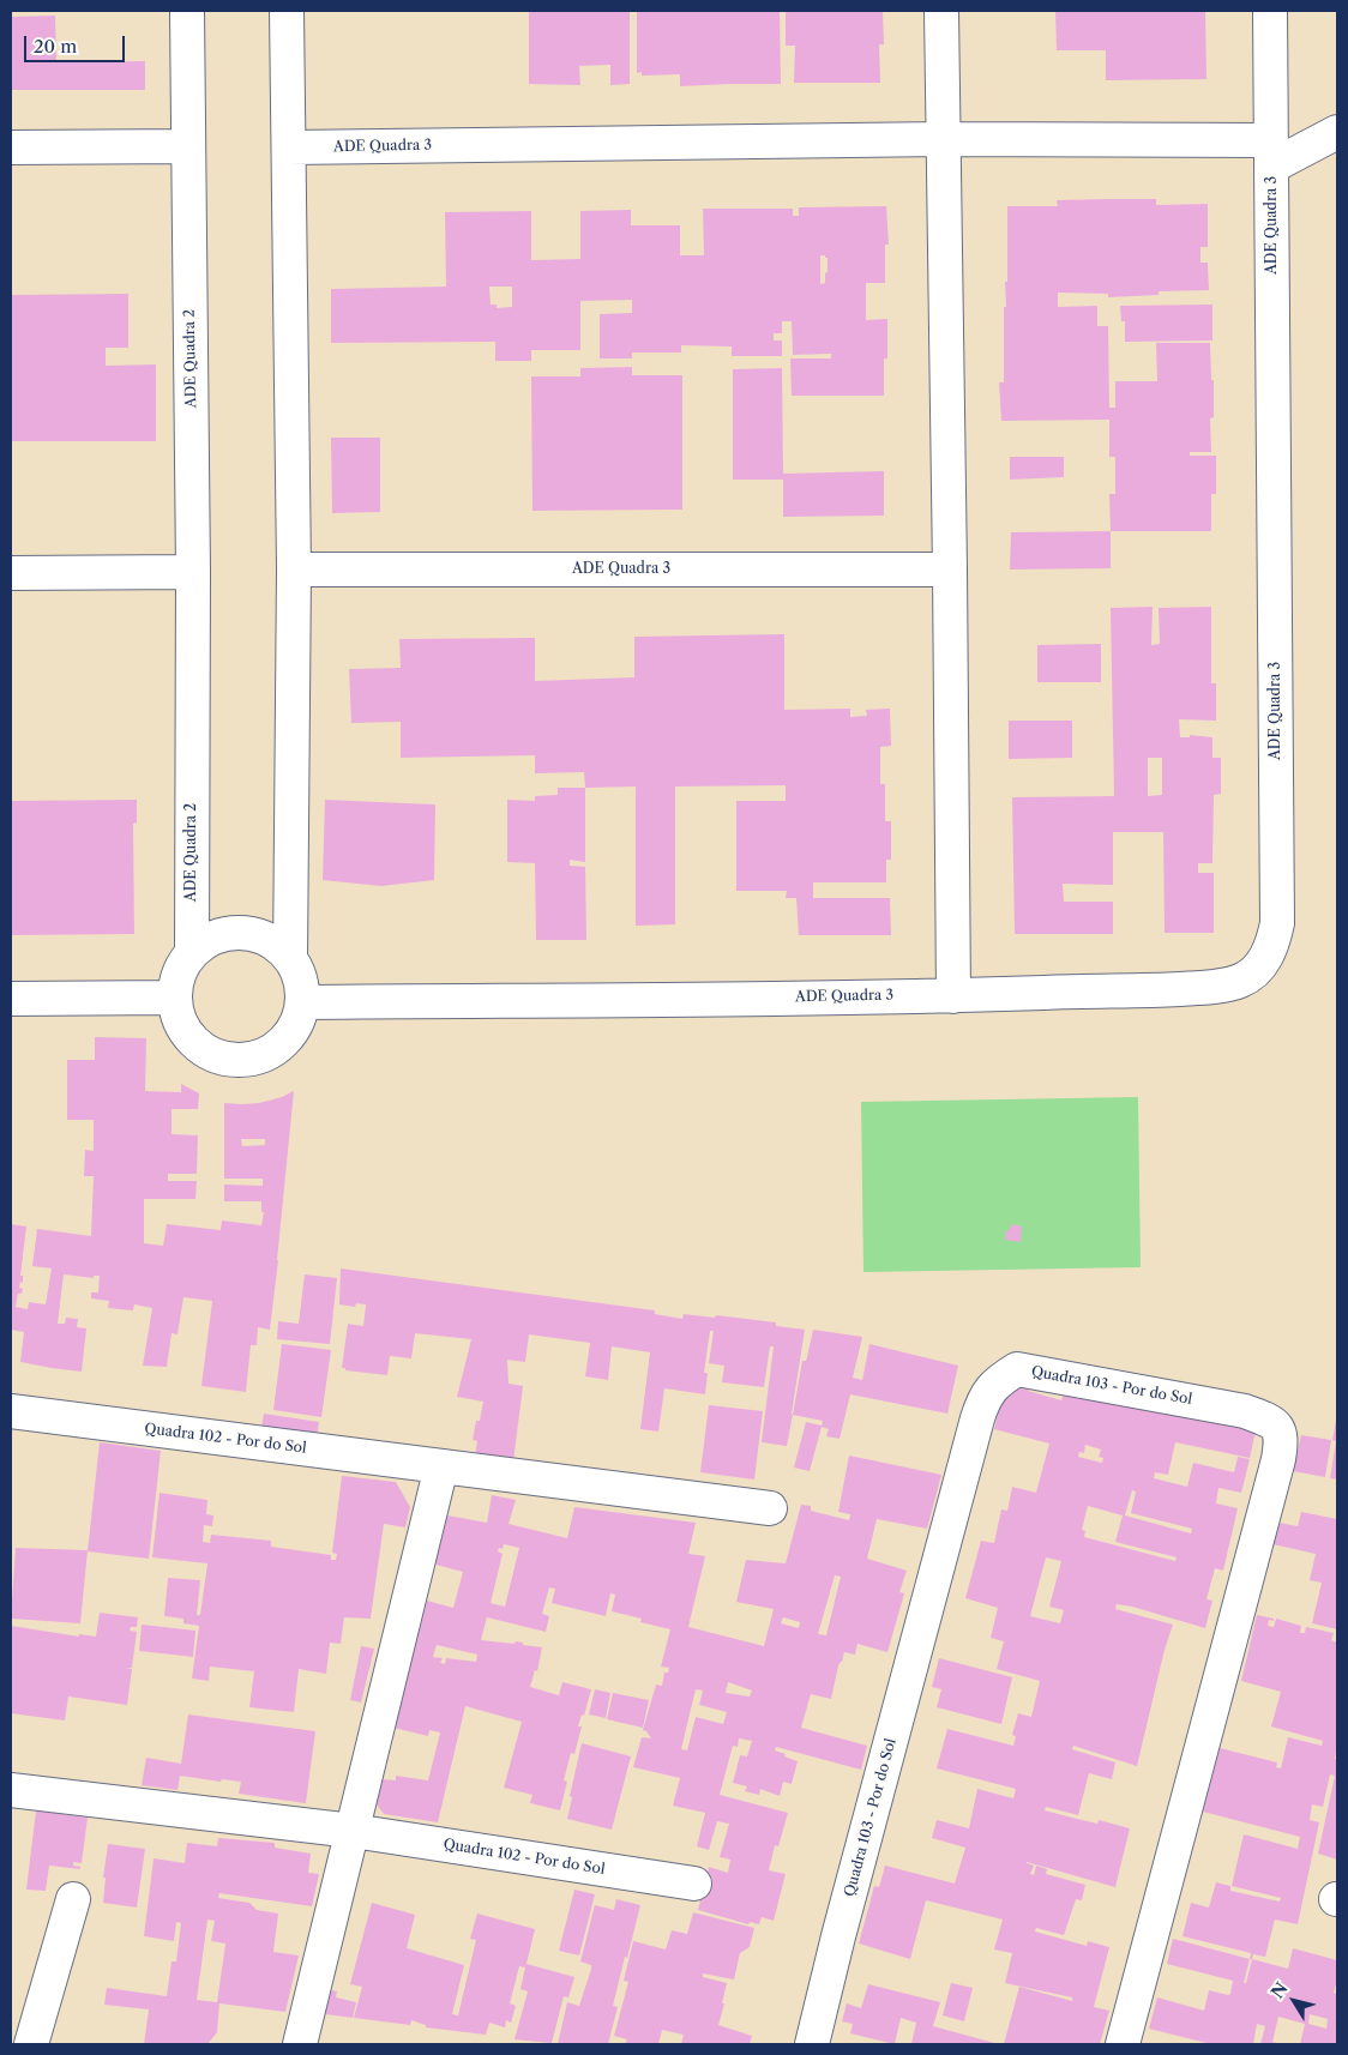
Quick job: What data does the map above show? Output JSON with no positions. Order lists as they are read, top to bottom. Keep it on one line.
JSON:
{"streets":{"street":["ADE Quadra 3","ADE Quadra 2","Quadra 103 - Por do Sol","Quadra 102 - Por do Sol"]},"crossings":[["ADE Quadra 3","ADE Quadra 2"]],"scale_bar":"20 m","north":"top left"}
